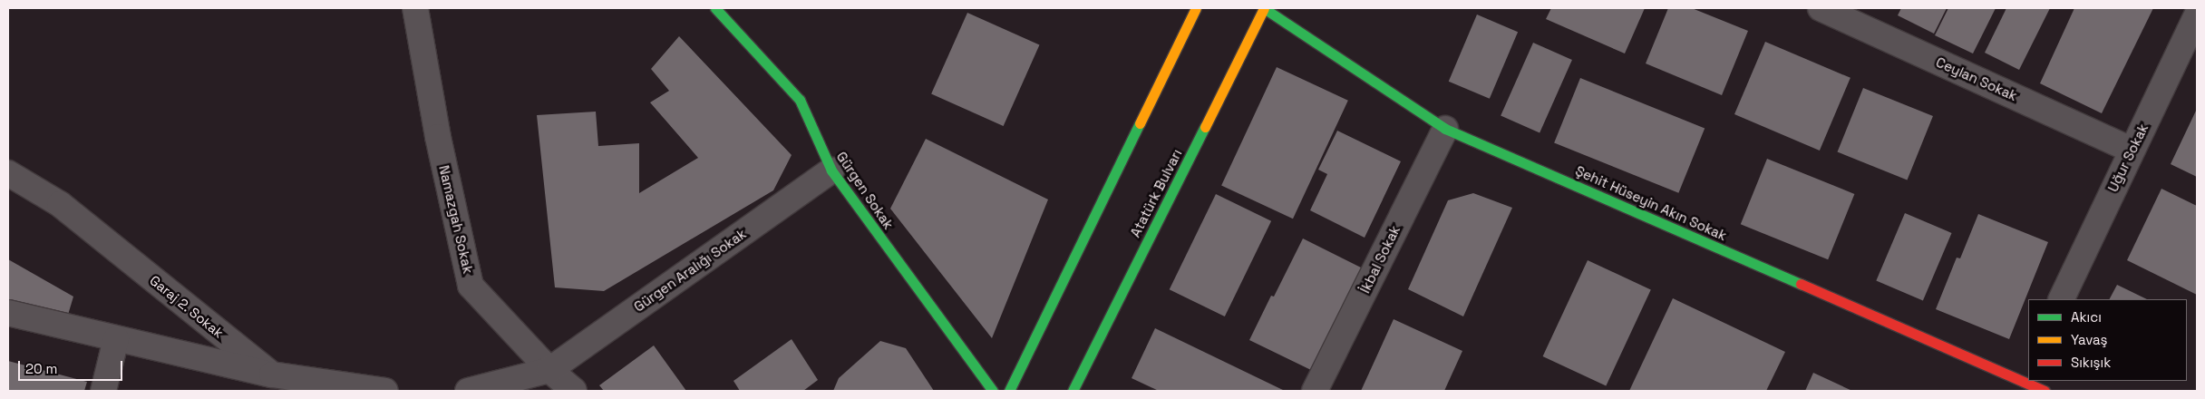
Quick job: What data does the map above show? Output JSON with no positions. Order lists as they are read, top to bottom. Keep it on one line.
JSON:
{"streets":{"street":["Ceylan Sokak","Uğur Sokak","Gürgen Sokak","Atatürk Bulvarı","Şehit Hüseyin Akın Sokak","Namazgah Sokak","İkbal Sokak","Gürgen Aralığı Sokak","Garaj 2. Sokak"]},"crossings":[["Ceylan Sokak","Uğur Sokak"],["Gürgen Sokak","Gürgen Aralığı Sokak"],["Atatürk Bulvarı","Şehit Hüseyin Akın Sokak"],["Şehit Hüseyin Akın Sokak","İkbal Sokak"],["Namazgah Sokak","Gürgen Aralığı Sokak"]],"legend":["Akıcı","Yavaş","Sıkışık"],"scale_bar":"20 m"}
